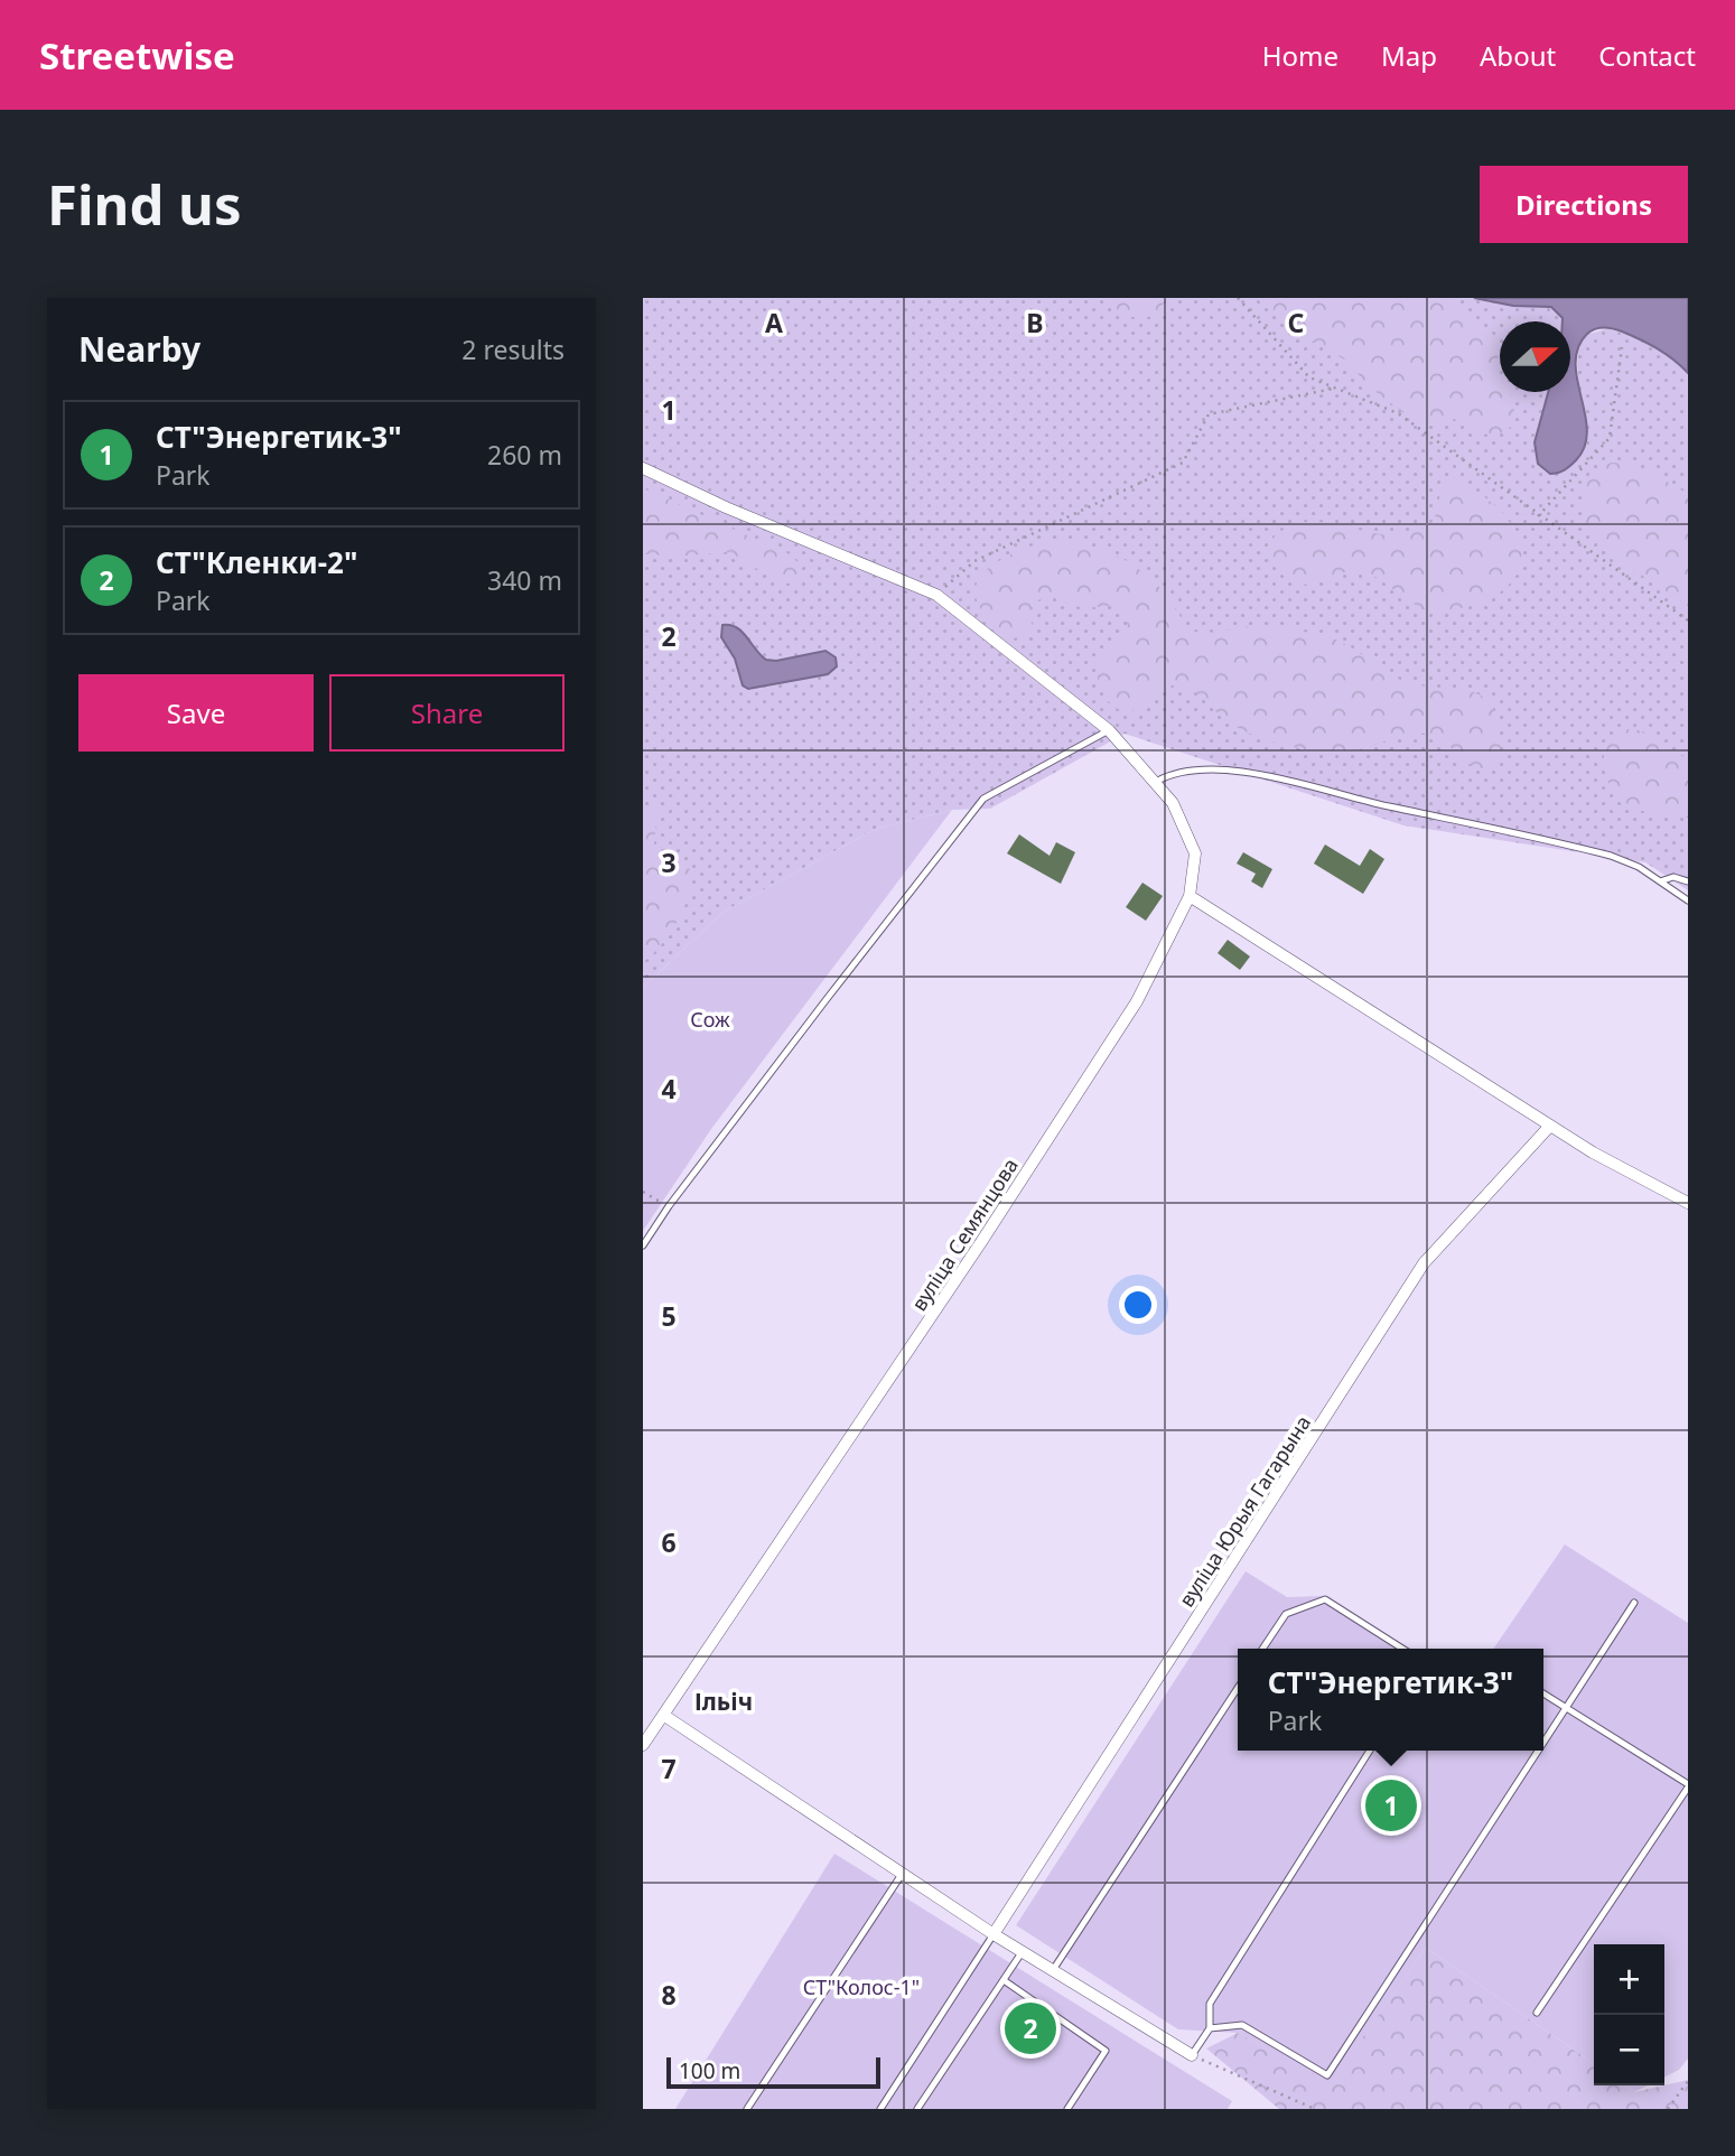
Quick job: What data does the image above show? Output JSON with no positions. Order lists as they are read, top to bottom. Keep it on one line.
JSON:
{"streets":{"street":["вуліца Семянцова","вуліца Юрыя Гагарына"]},"districts":["Ільіч"],"parks":["Сож","СТ\"Колос-1\""],"scale_bar":"100 m","north":"right","page":{"header":"Streetwise","nav":["Home","Map","About","Contact"],"buttons":["Directions",["Save","Share"]],"title":"Find us","heading":["Nearby","2 results"],"list":[{"mark":"1","name":"СТ\"Энергетик-3\"","note":"Park","value":"260 m"},{"mark":"2","name":"СТ\"Кленки-2\"","note":"Park","value":"340 m"}],"popup":["СТ\"Энергетик-3\"","Park"],"pins":["1","2"],"map_buttons":["+","−"],"scale":"100 m"},"grid":{"columns":["A","B","C"],"rows":["1","2","3","4","5","6","7","8"]}}
